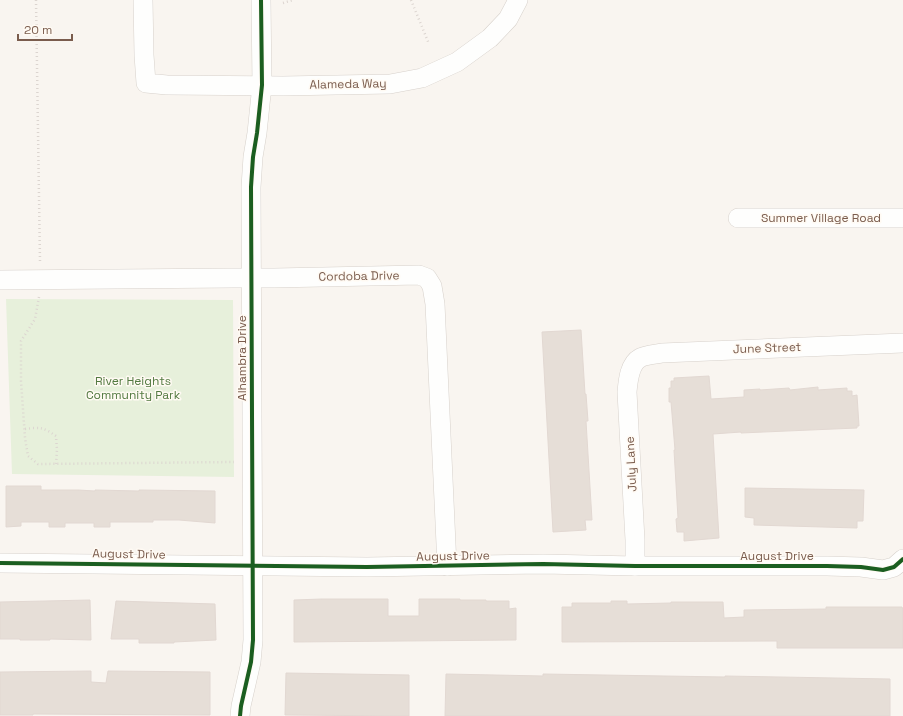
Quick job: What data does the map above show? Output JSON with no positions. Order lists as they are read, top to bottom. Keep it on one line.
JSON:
{"streets":{"street":["Alameda Way","Summer Village Road","Cordoba Drive","June Street","Alhambra Drive","July Lane","August Drive"]},"crossings":[["Alameda Way","Alhambra Drive"],["Cordoba Drive","Alhambra Drive"],["Cordoba Drive","August Drive"],["June Street","July Lane"],["Alhambra Drive","August Drive"],["July Lane","August Drive"]],"parks":["River Heights Community Park"],"scale_bar":"20 m"}
